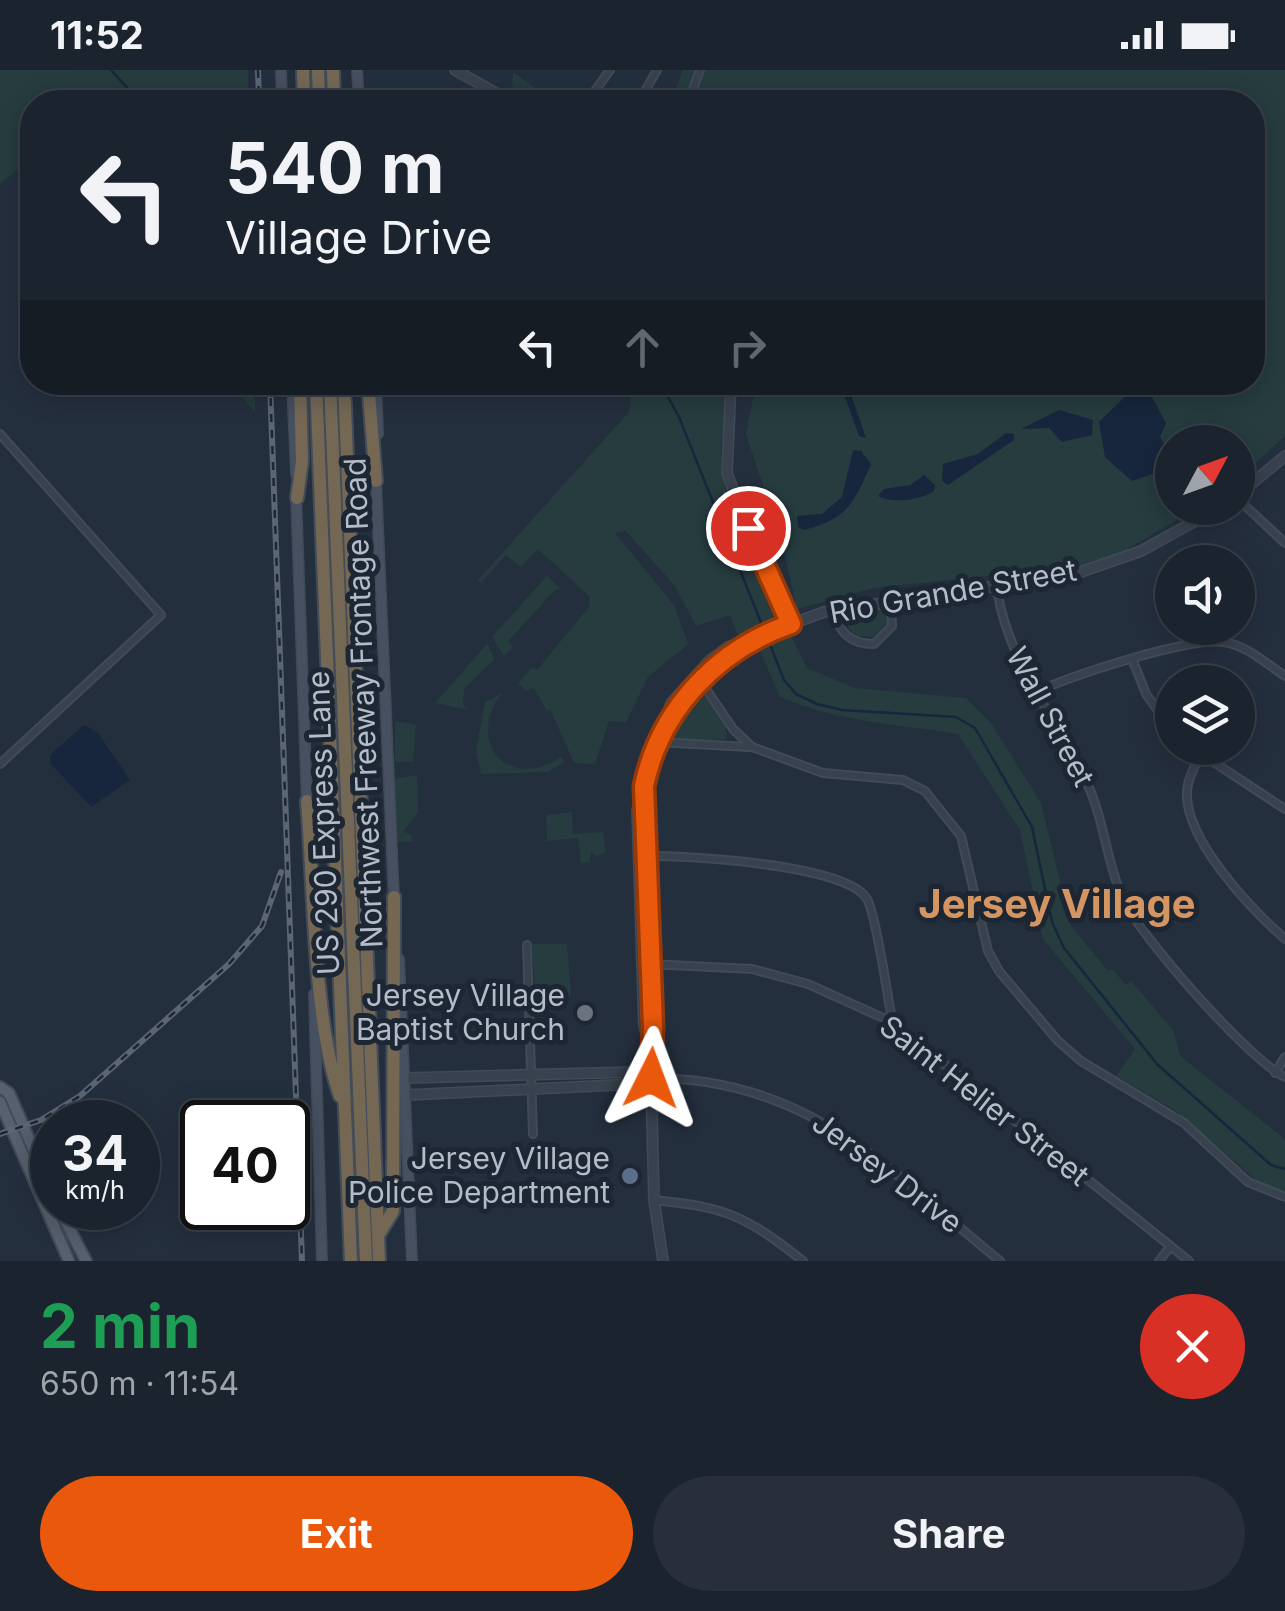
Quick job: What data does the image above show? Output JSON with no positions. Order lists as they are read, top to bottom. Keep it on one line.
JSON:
{"streets":{"highway":["US 290 Express Lane"],"main road":["Northwest Freeway Frontage Road"],"street":["Rio Grande Street","Wall Street","Saint Helier Street","Jersey Drive"]},"crossings":[["Rio Grande Street","Wall Street"],["Rio Grande Street","Saint Helier Street"],["Rio Grande Street","Jersey Drive"],["Northwest Freeway Frontage Road","Jersey Drive"]],"districts":["Jersey Village"],"places":["Jersey Village Baptist Church","Jersey Village Police Department"],"north":"top right","page":{"status":"11:52","turn":["540 m","Village Drive"],"speed":"34 km/h","limit":"40","heading":["2 min","650 m · 11:54"],"buttons":["Exit","Share"]}}
